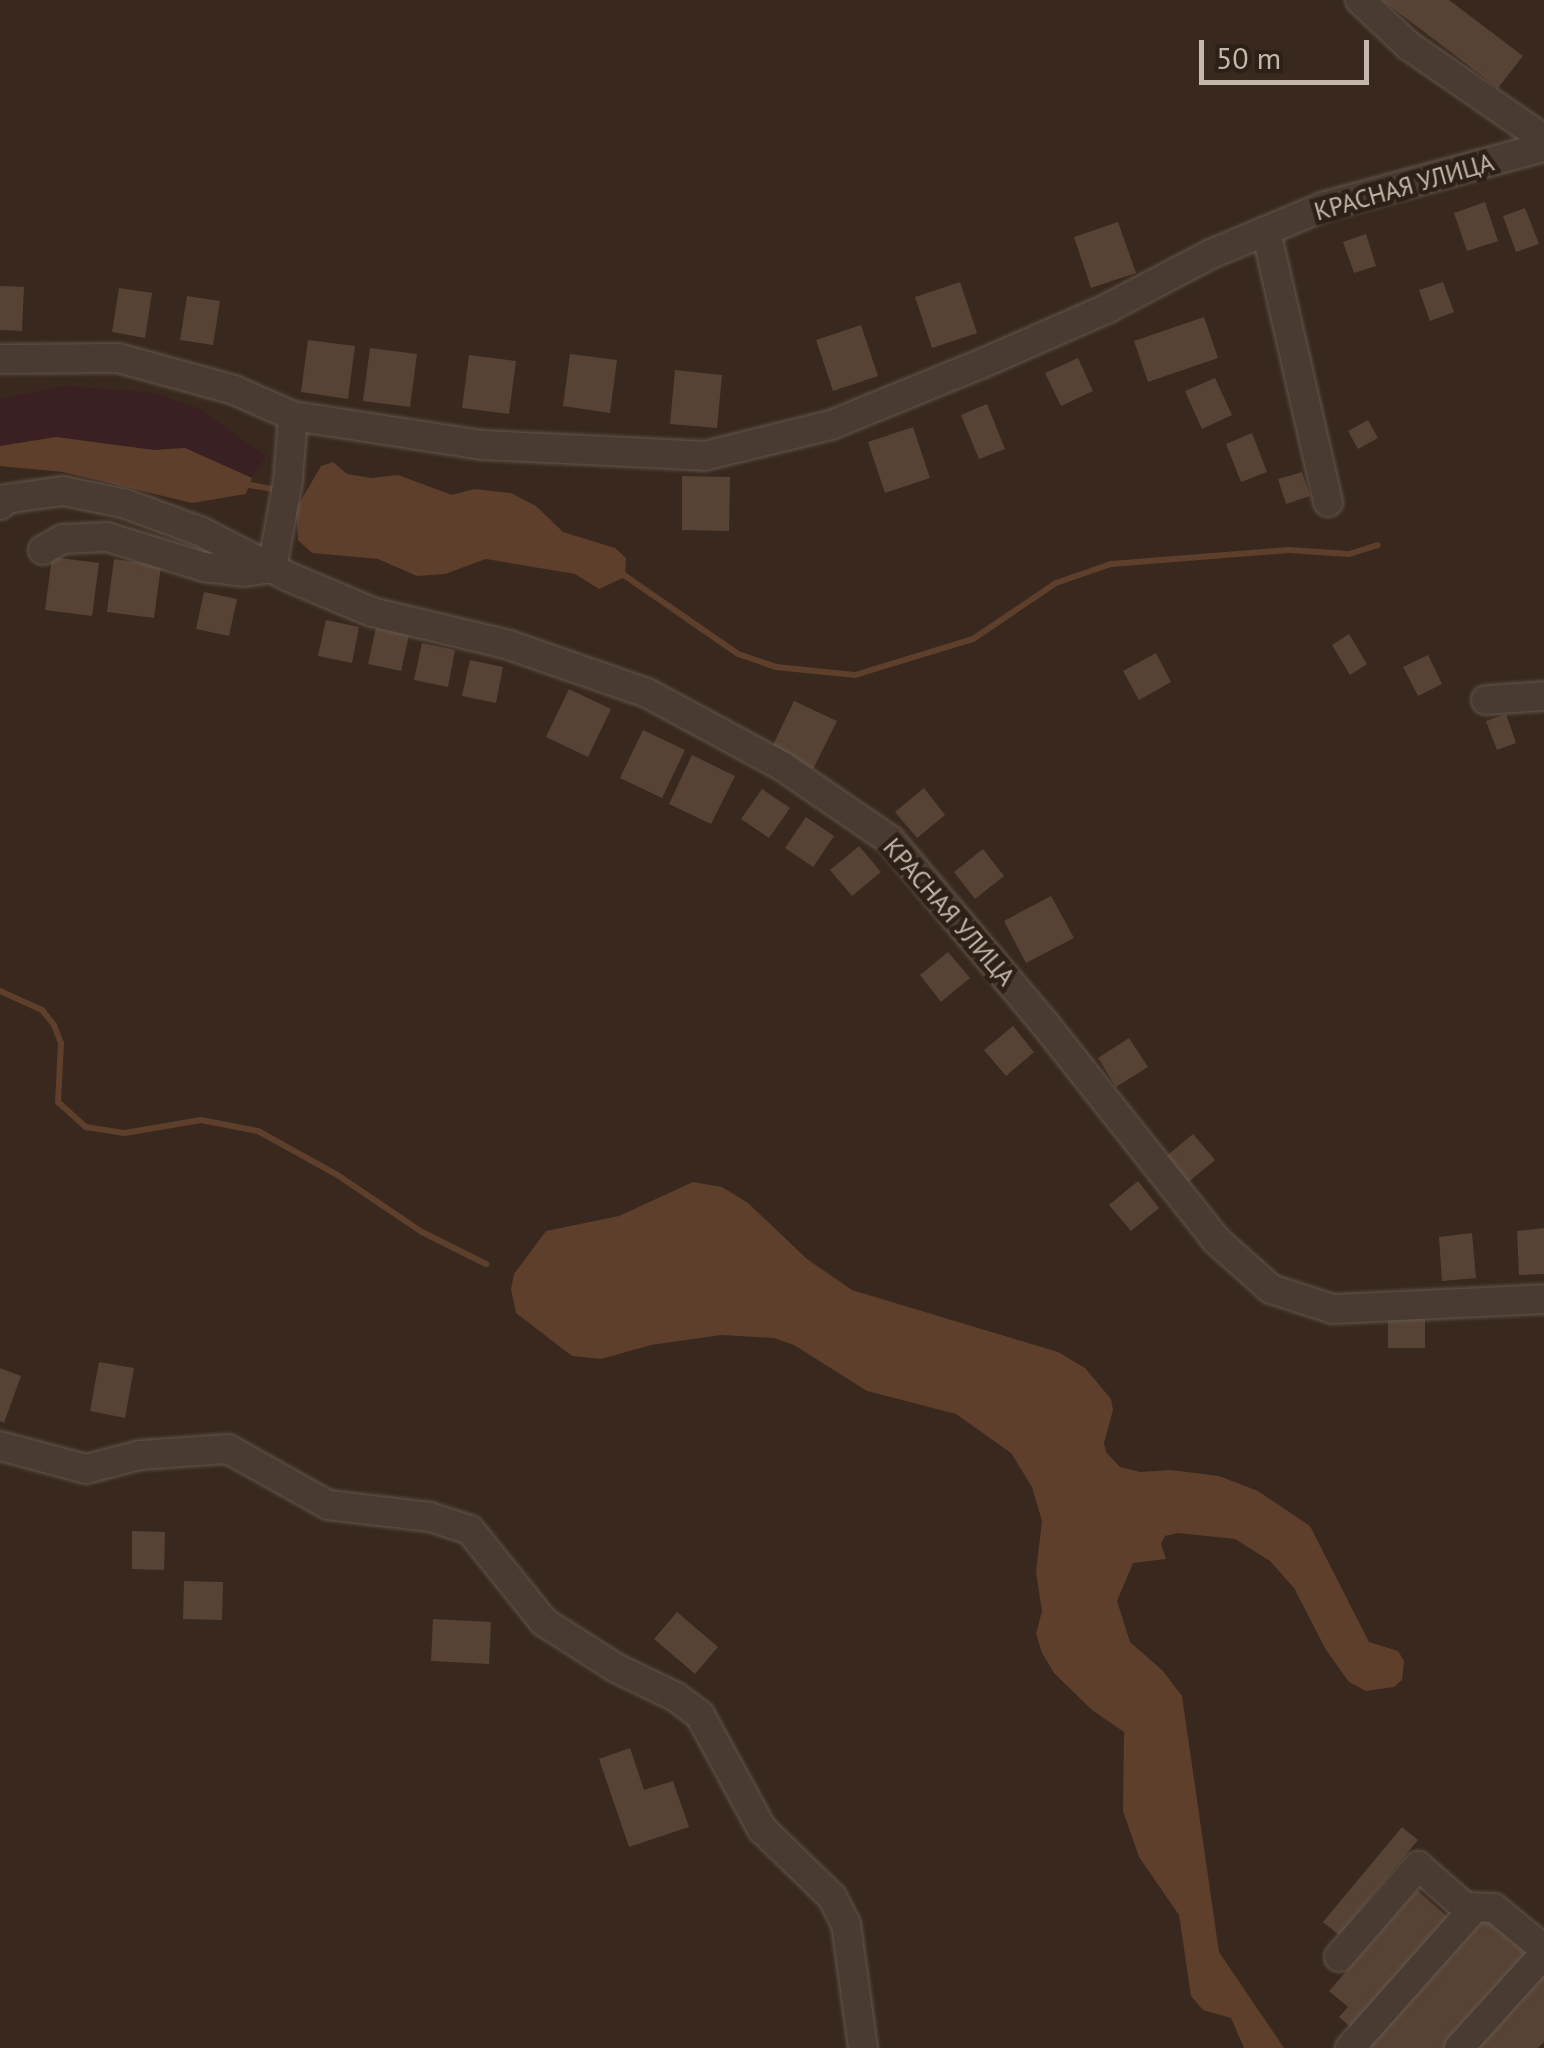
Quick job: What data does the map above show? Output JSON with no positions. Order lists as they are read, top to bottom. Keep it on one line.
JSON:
{"streets":{"street":["КРАСНАЯ УЛИЦА"]},"scale_bar":"50 m"}
